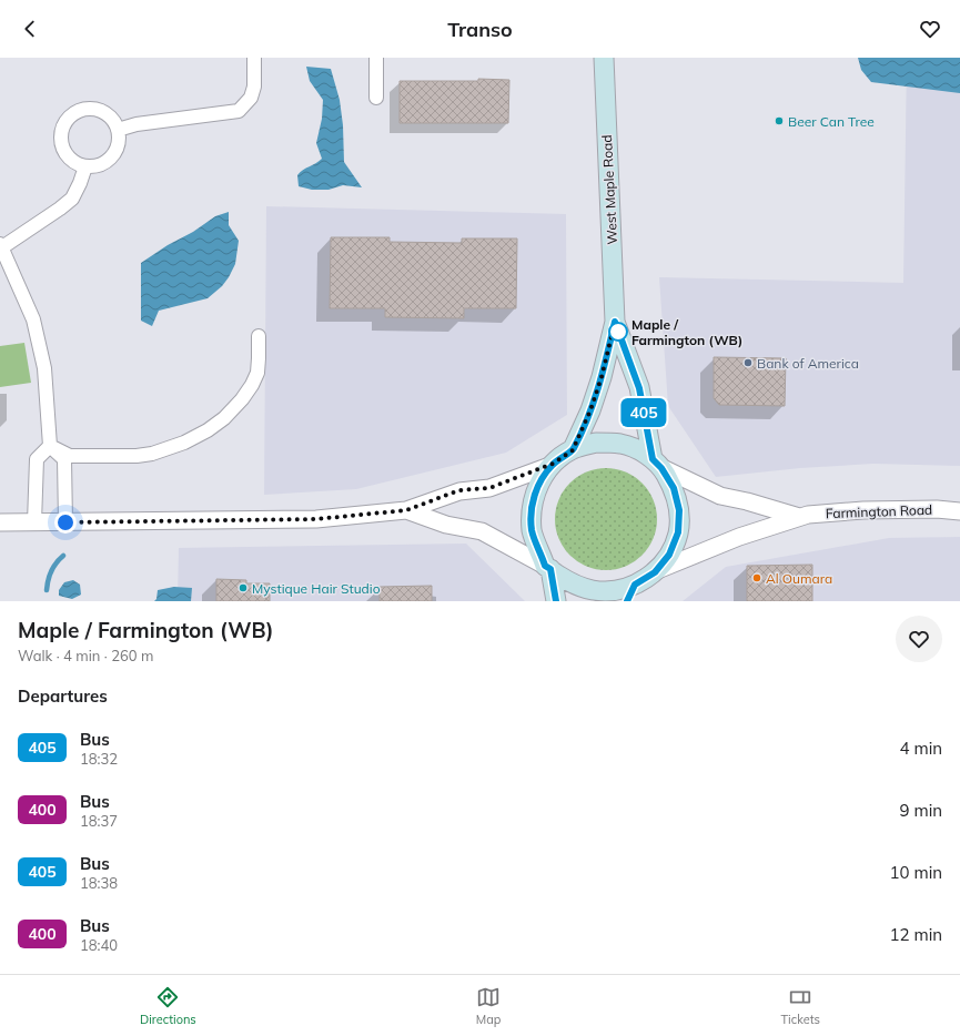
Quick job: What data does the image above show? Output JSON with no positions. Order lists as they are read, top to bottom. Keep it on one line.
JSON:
{"streets":{"main road":["West Maple Road"],"street":["Farmington Road"]},"crossings":[["West Maple Road","Farmington Road"]],"places":["Beer Can Tree","Maple / Farmington (WB)","Bank of America","Al Oumara","Mystique Hair Studio"],"lines":["bus line 405"],"page":{"header":"Transo","on_map":"405","heading":[["Maple / Farmington (WB)","Walk · 4 min · 260 m"],"Departures"],"list":[{"mark":"405","name":"Bus","note":"18:32","value":"4 min"},{"mark":"400","name":"Bus","note":"18:37","value":"9 min"},{"mark":"405","name":"Bus","note":"18:38","value":"10 min"},{"mark":"400","name":"Bus","note":"18:40","value":"12 min"}],"tabs":["Directions","Map","Tickets"]}}
